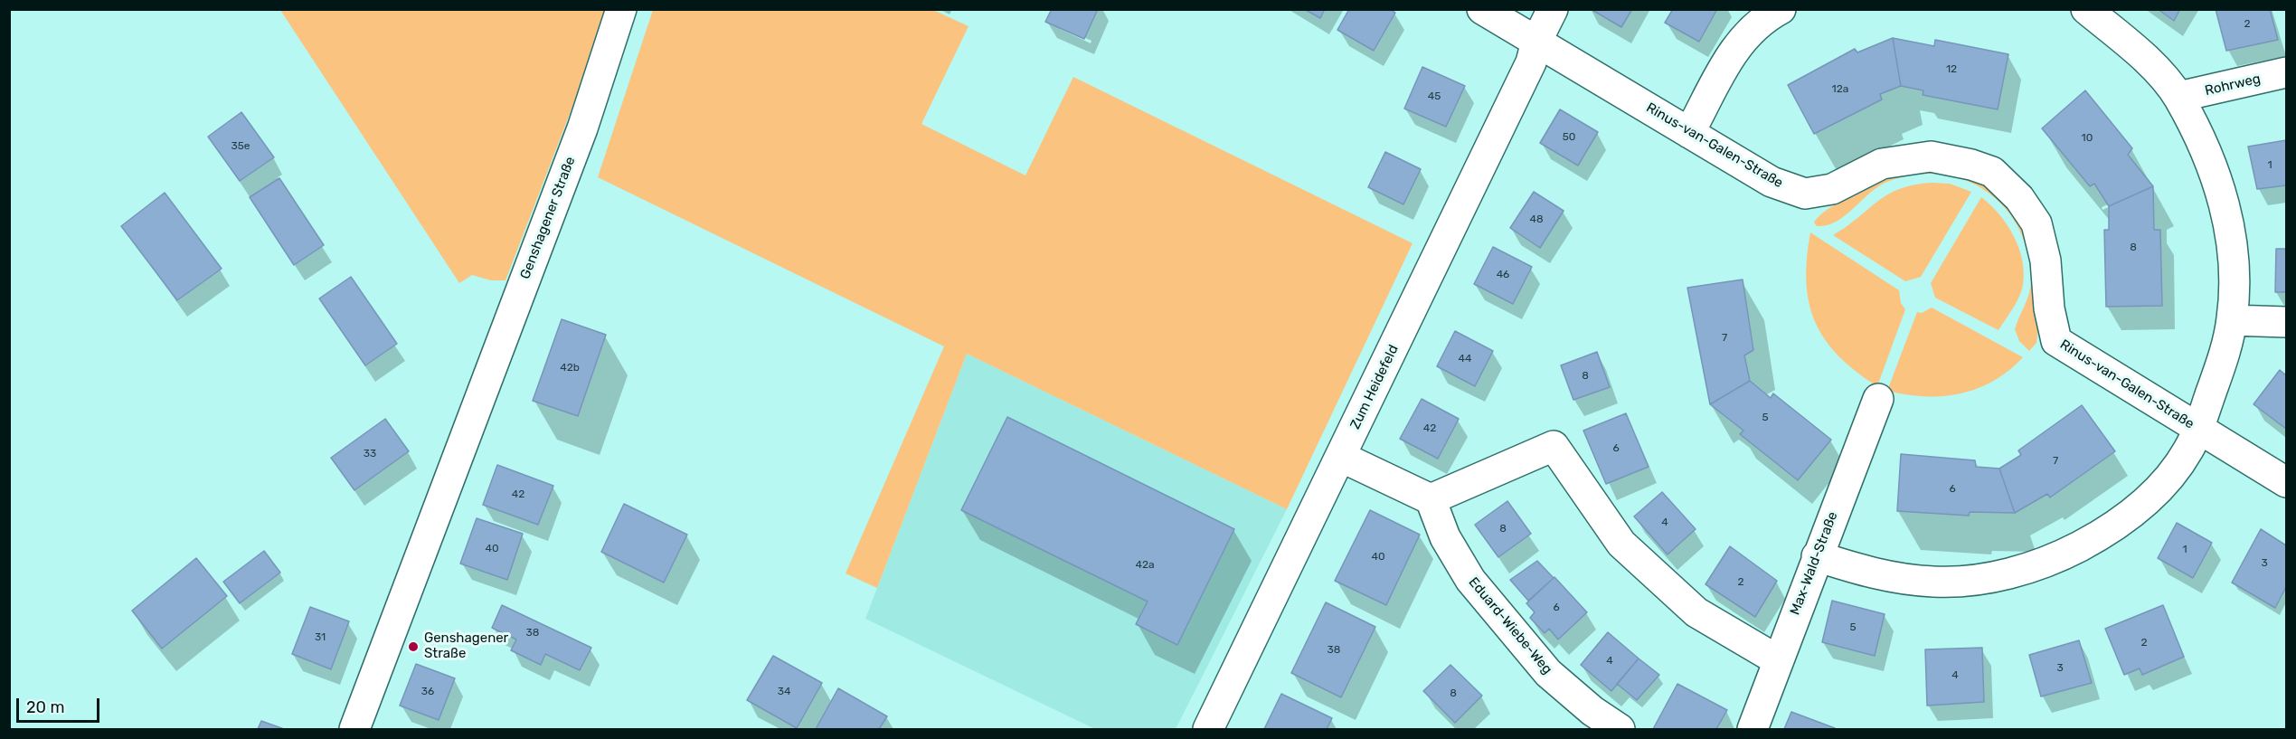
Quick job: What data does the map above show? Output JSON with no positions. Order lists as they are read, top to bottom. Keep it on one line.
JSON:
{"streets":{"street":["Rohrweg","Rinus-van-Galen-Straße","Genshagener Straße","Zum Heidefeld","Max-Wald-Straße","Eduard-Wiebe-Weg"]},"crossings":[["Rinus-van-Galen-Straße","Zum Heidefeld"]],"places":["Genshagener Straße"],"house_numbers":["2","12","12a","45","50","10","35e","1","48","8","46","7","44","42b","8","5","42","6","33","7","6","42","4","8","40","1","40","3","42a","2","6","5","38","31","2","38","4","3","4","36","34","8"],"scale_bar":"20 m"}
